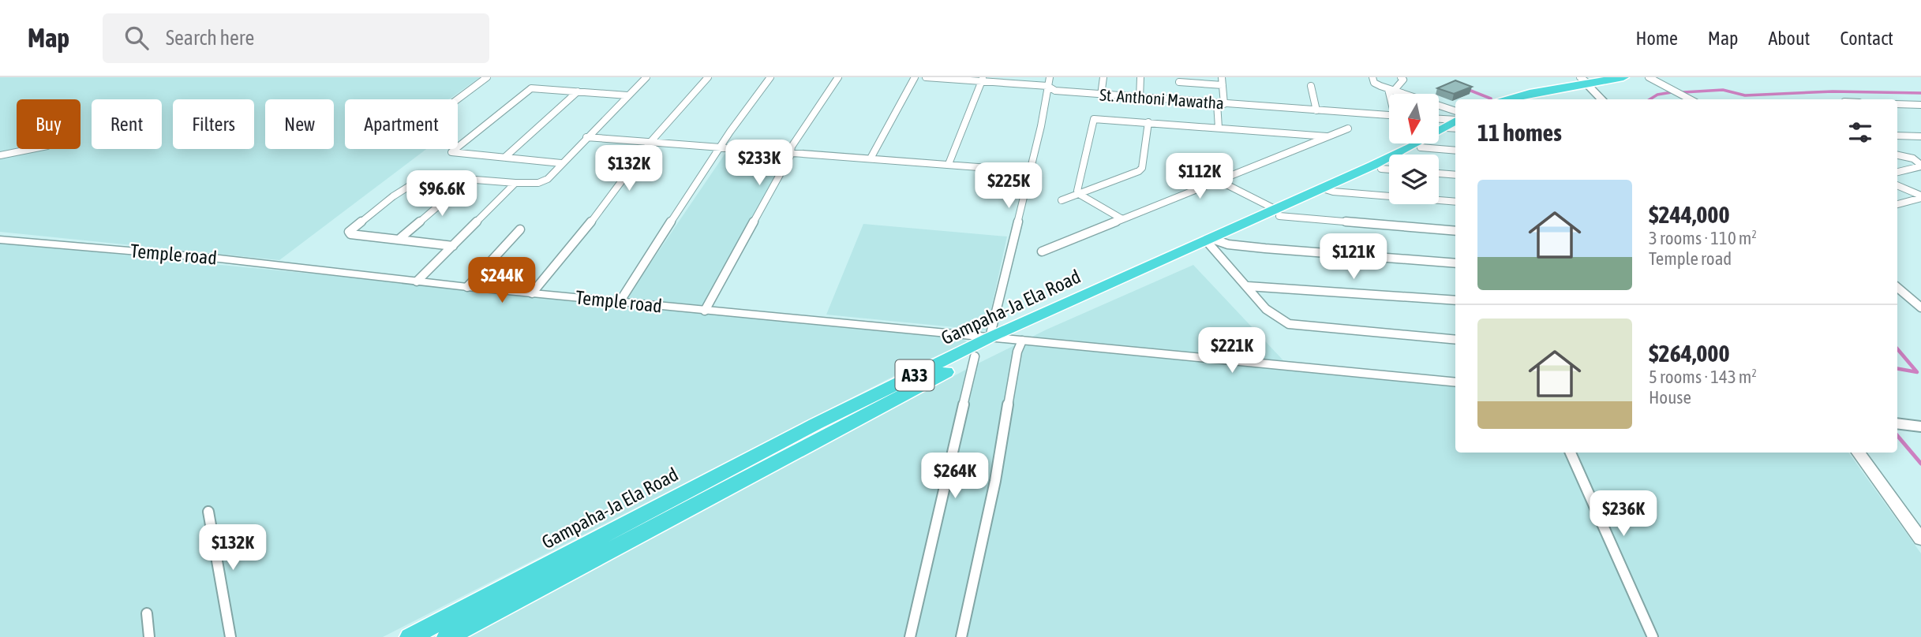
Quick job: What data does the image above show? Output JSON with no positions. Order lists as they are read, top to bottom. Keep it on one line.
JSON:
{"streets":{"highway":["Gampaha-Ja Ela Road","A33"],"street":["St. Anthoni Mawatha","Temple road"]},"crossings":[["Temple road","Gampaha-Ja Ela Road"]],"north":"bottom","page":{"header":"Map","search":"Search here","nav":["Home","Map","About","Contact"],"chip":["Buy","Rent","Filters","New","Apartment"],"heading":"11 homes","price":["$233K","$132K","$112K","$225K","$96.6K","$121K","$244K","$221K","$264K","$236K","$132K"],"list":[{"name":"$244,000","note":"3 rooms · 110 m² · Temple road"},{"name":"$264,000","note":"5 rooms · 143 m² · House"}]}}
